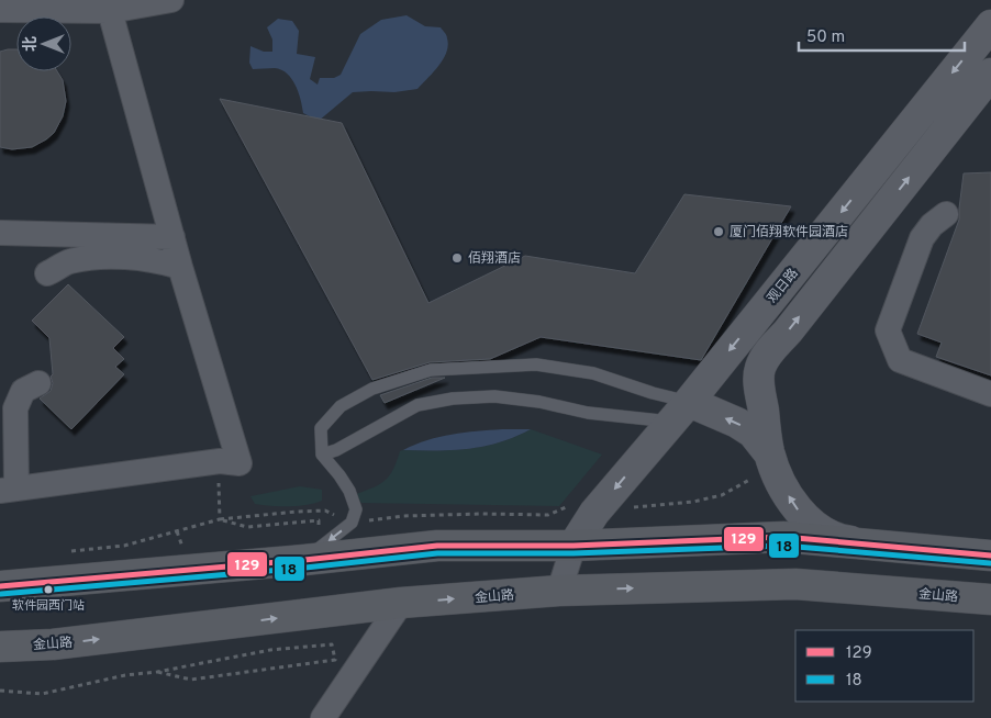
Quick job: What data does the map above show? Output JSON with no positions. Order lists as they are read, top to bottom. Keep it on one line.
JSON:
{"streets":{"main road":["金山路"],"street":["观日路"]},"places":["厦门佰翔软件园酒店","佰翔酒店","软件园西门站"],"lines":["transit line 129","transit line 18"],"legend":["129","18"],"scale_bar":"50 m","north":"left"}
